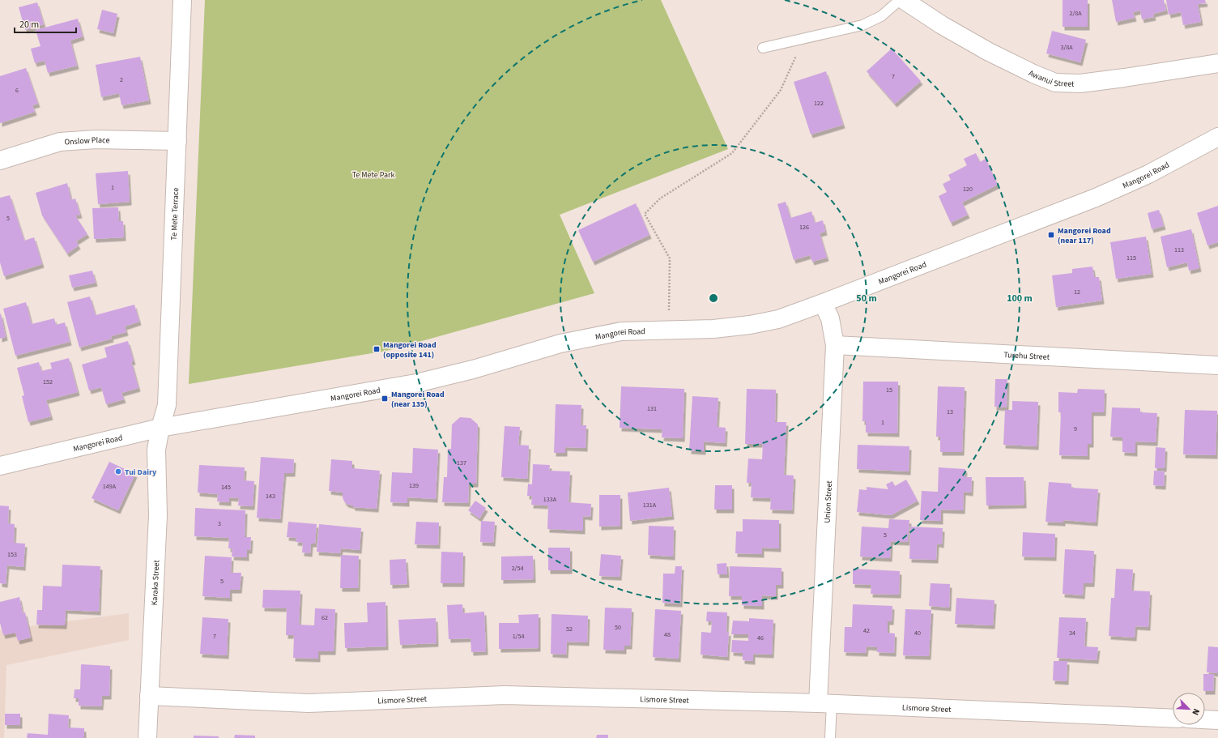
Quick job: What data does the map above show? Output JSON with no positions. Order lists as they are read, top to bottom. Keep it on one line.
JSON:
{"streets":{"street":["Awanui Street","Onslow Place","Mangorei Road","Te Mete Terrace","Turehu Street","Union Street","Karaka Street","Lismore Street"]},"crossings":[["Onslow Place","Te Mete Terrace"],["Mangorei Road","Te Mete Terrace"],["Mangorei Road","Union Street"],["Mangorei Road","Karaka Street"],["Te Mete Terrace","Karaka Street"],["Turehu Street","Union Street"],["Union Street","Lismore Street"],["Karaka Street","Lismore Street"]],"parks":["Te Mete Park"],"places":{"transit":["Mangorei Road (near 117)","Mangorei Road (opposite 141)","Mangorei Road (near 139)"],"other":["Tui Dairy"]},"house_numbers":["2/8A","3/8A","7","2","6","122","1","120","5","126","113","115","12","152","15","131","13","1","9","137","139","149A","145","143","133A","131A","3","5","153","2/54","5","62","50","52","42","40","34","48","7","1/54","46"],"scale_bar":"20 m","north":"bottom right","rings":["50 m","100 m"]}
